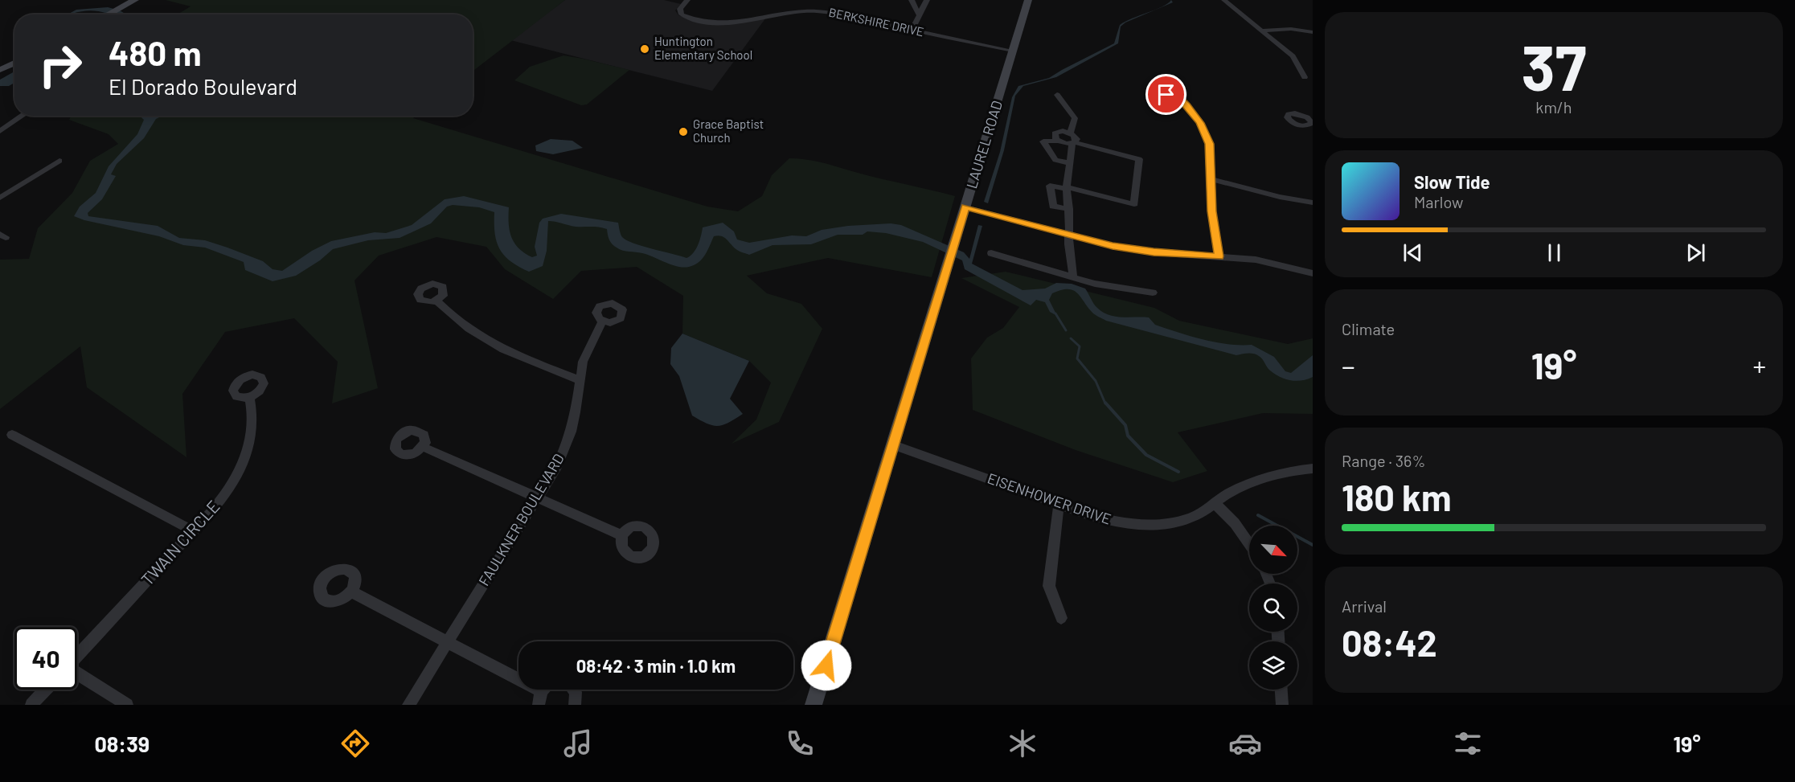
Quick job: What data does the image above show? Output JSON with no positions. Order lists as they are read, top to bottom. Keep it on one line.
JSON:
{"streets":{"street":["BERKSHIRE DRIVE","LAUREL ROAD","EISENHOWER DRIVE","FAULKNER BOULEVARD","TWAIN CIRCLE"]},"crossings":[["BERKSHIRE DRIVE","LAUREL ROAD"],["LAUREL ROAD","EISENHOWER DRIVE"]],"places":["Huntington Elementary School","Grace Baptist Church"],"north":"bottom right","page":{"tile":[["37","km/h"],"Climate",["Range · 36%","180 km"],["Arrival","08:42"]],"turn":["480 m","El Dorado Boulevard"],"song":["Slow Tide","Marlow"],"heat":["−","19°","+"],"limit":"40","trip":"08:42 · 3 min · 1.0 km","tabs":["08:39","19°"]}}
